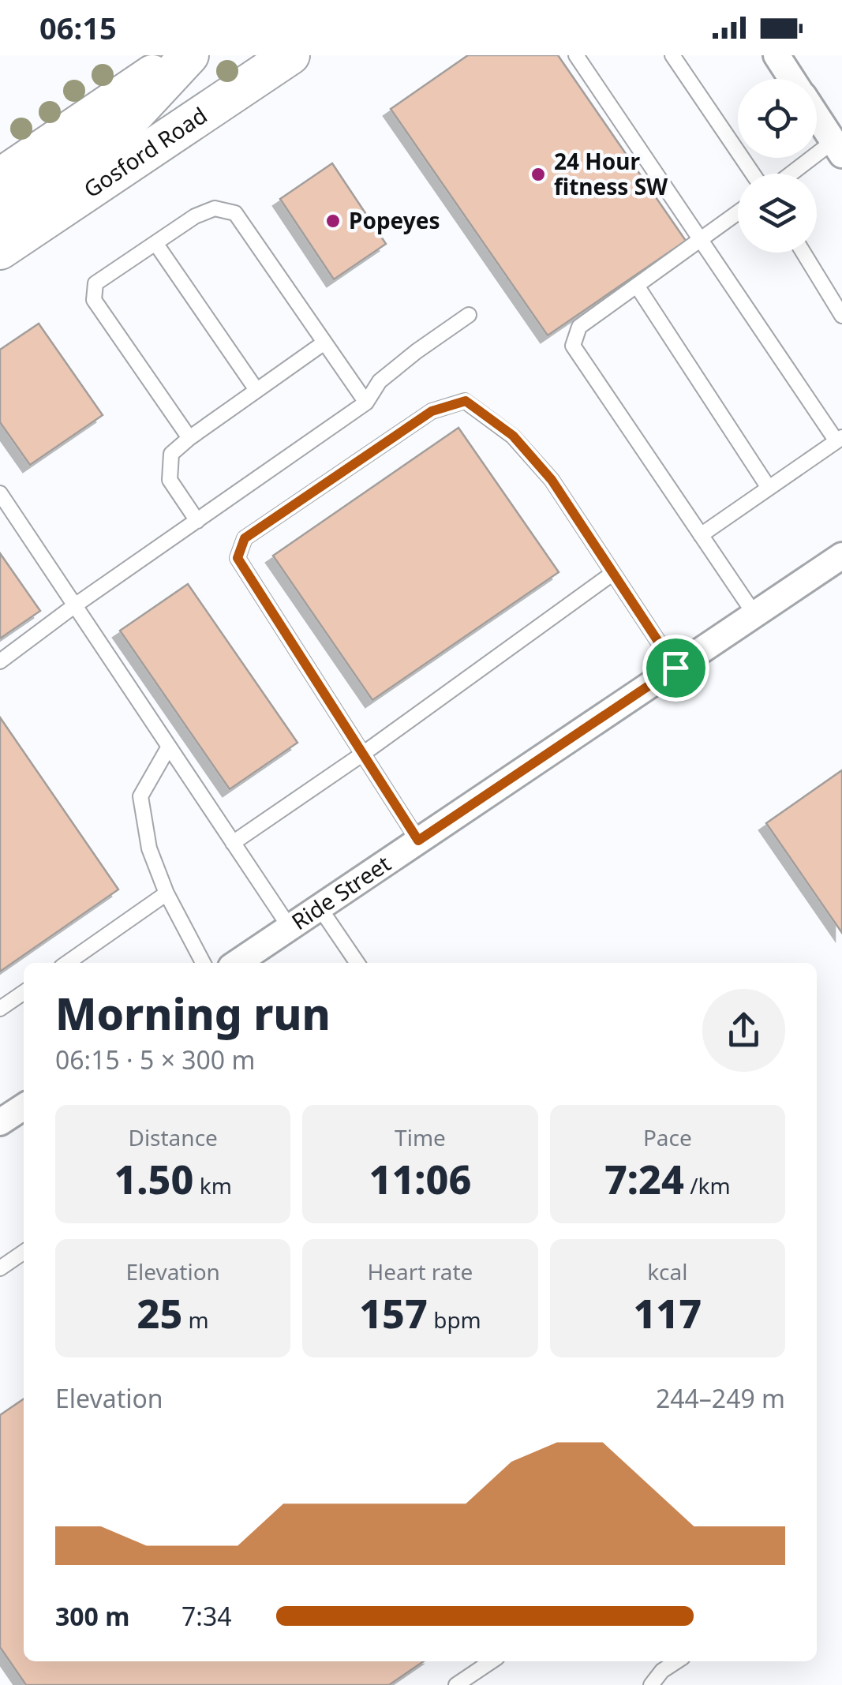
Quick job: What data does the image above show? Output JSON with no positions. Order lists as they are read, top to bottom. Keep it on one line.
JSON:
{"streets":{"main road":["Gosford Road"],"street":["Ride Street"]},"places":["24 Hour fitness SW","Popeyes"],"page":{"status":"06:15","heading":["Morning run","06:15 · 5 × 300 m"],"stats":[["Distance","1.50 km"],["Time","11:06"],["Pace","7:24 /km"],["Elevation","25 m"],["Heart rate","157 bpm"],["kcal","117"]],"chart":["Elevation","244–249 m"],"list":[{"name":"300 m","note":"7:34"}]}}
